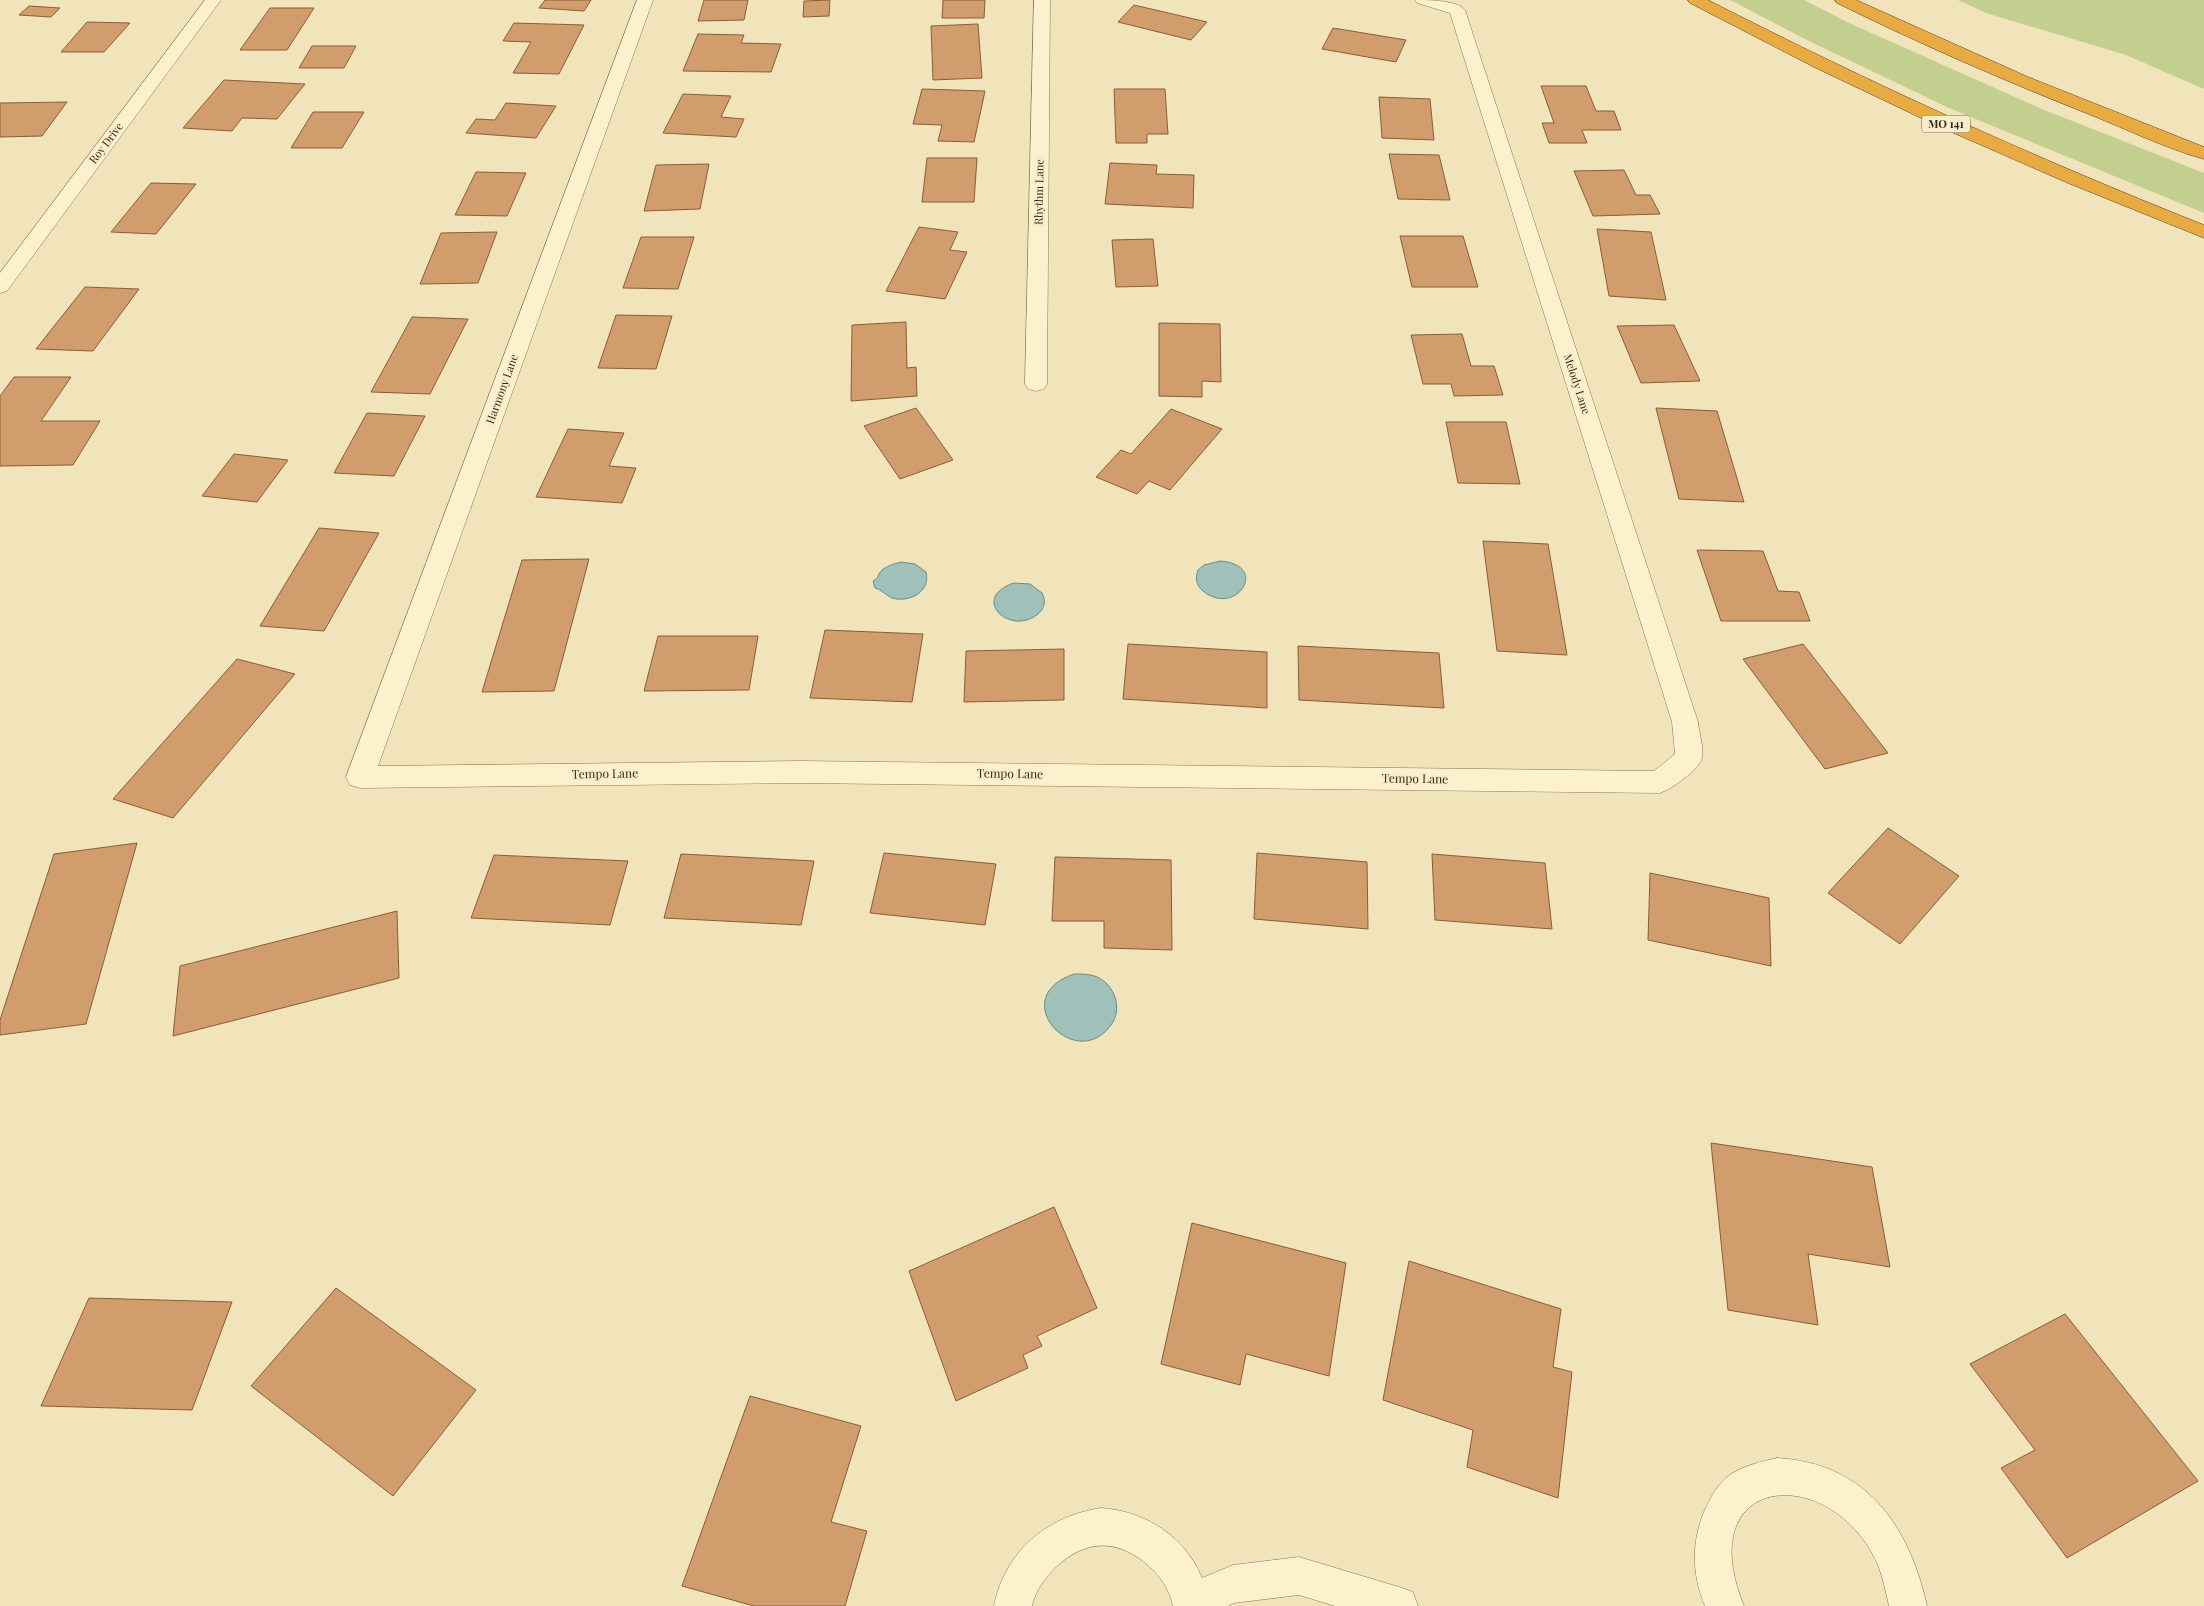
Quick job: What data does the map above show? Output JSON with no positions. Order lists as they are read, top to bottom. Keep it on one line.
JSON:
{"streets":{"highway":["MO 141"],"street":["Roy Drive","Rhythm Lane","Melody Lane","Harmony Lane","Tempo Lane"]},"crossings":[["Melody Lane","Tempo Lane"],["Harmony Lane","Tempo Lane"]]}
